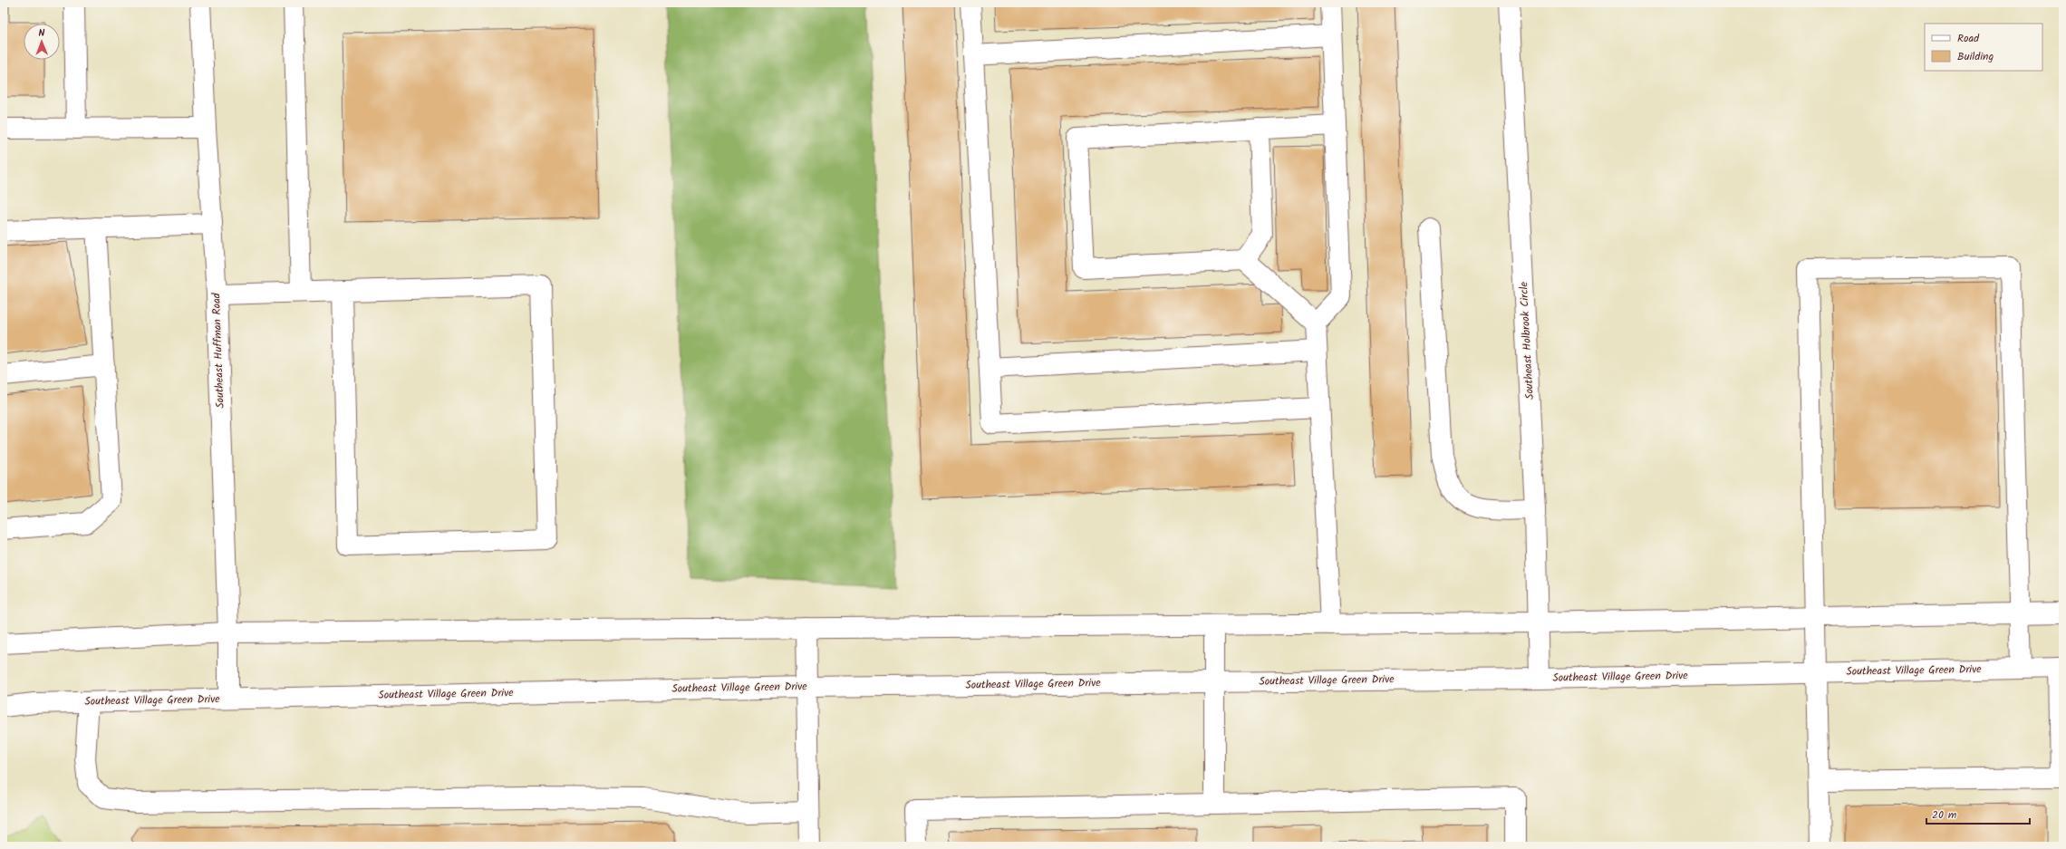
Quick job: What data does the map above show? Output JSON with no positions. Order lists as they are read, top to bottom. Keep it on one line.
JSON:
{"streets":{"street":["Southeast Holbrook Circle","Southeast Huffman Road","Southeast Village Green Drive"]},"crossings":[["Southeast Holbrook Circle","Southeast Village Green Drive"],["Southeast Huffman Road","Southeast Village Green Drive"]],"legend":["Road","Building"],"scale_bar":"20 m","north":"top"}
